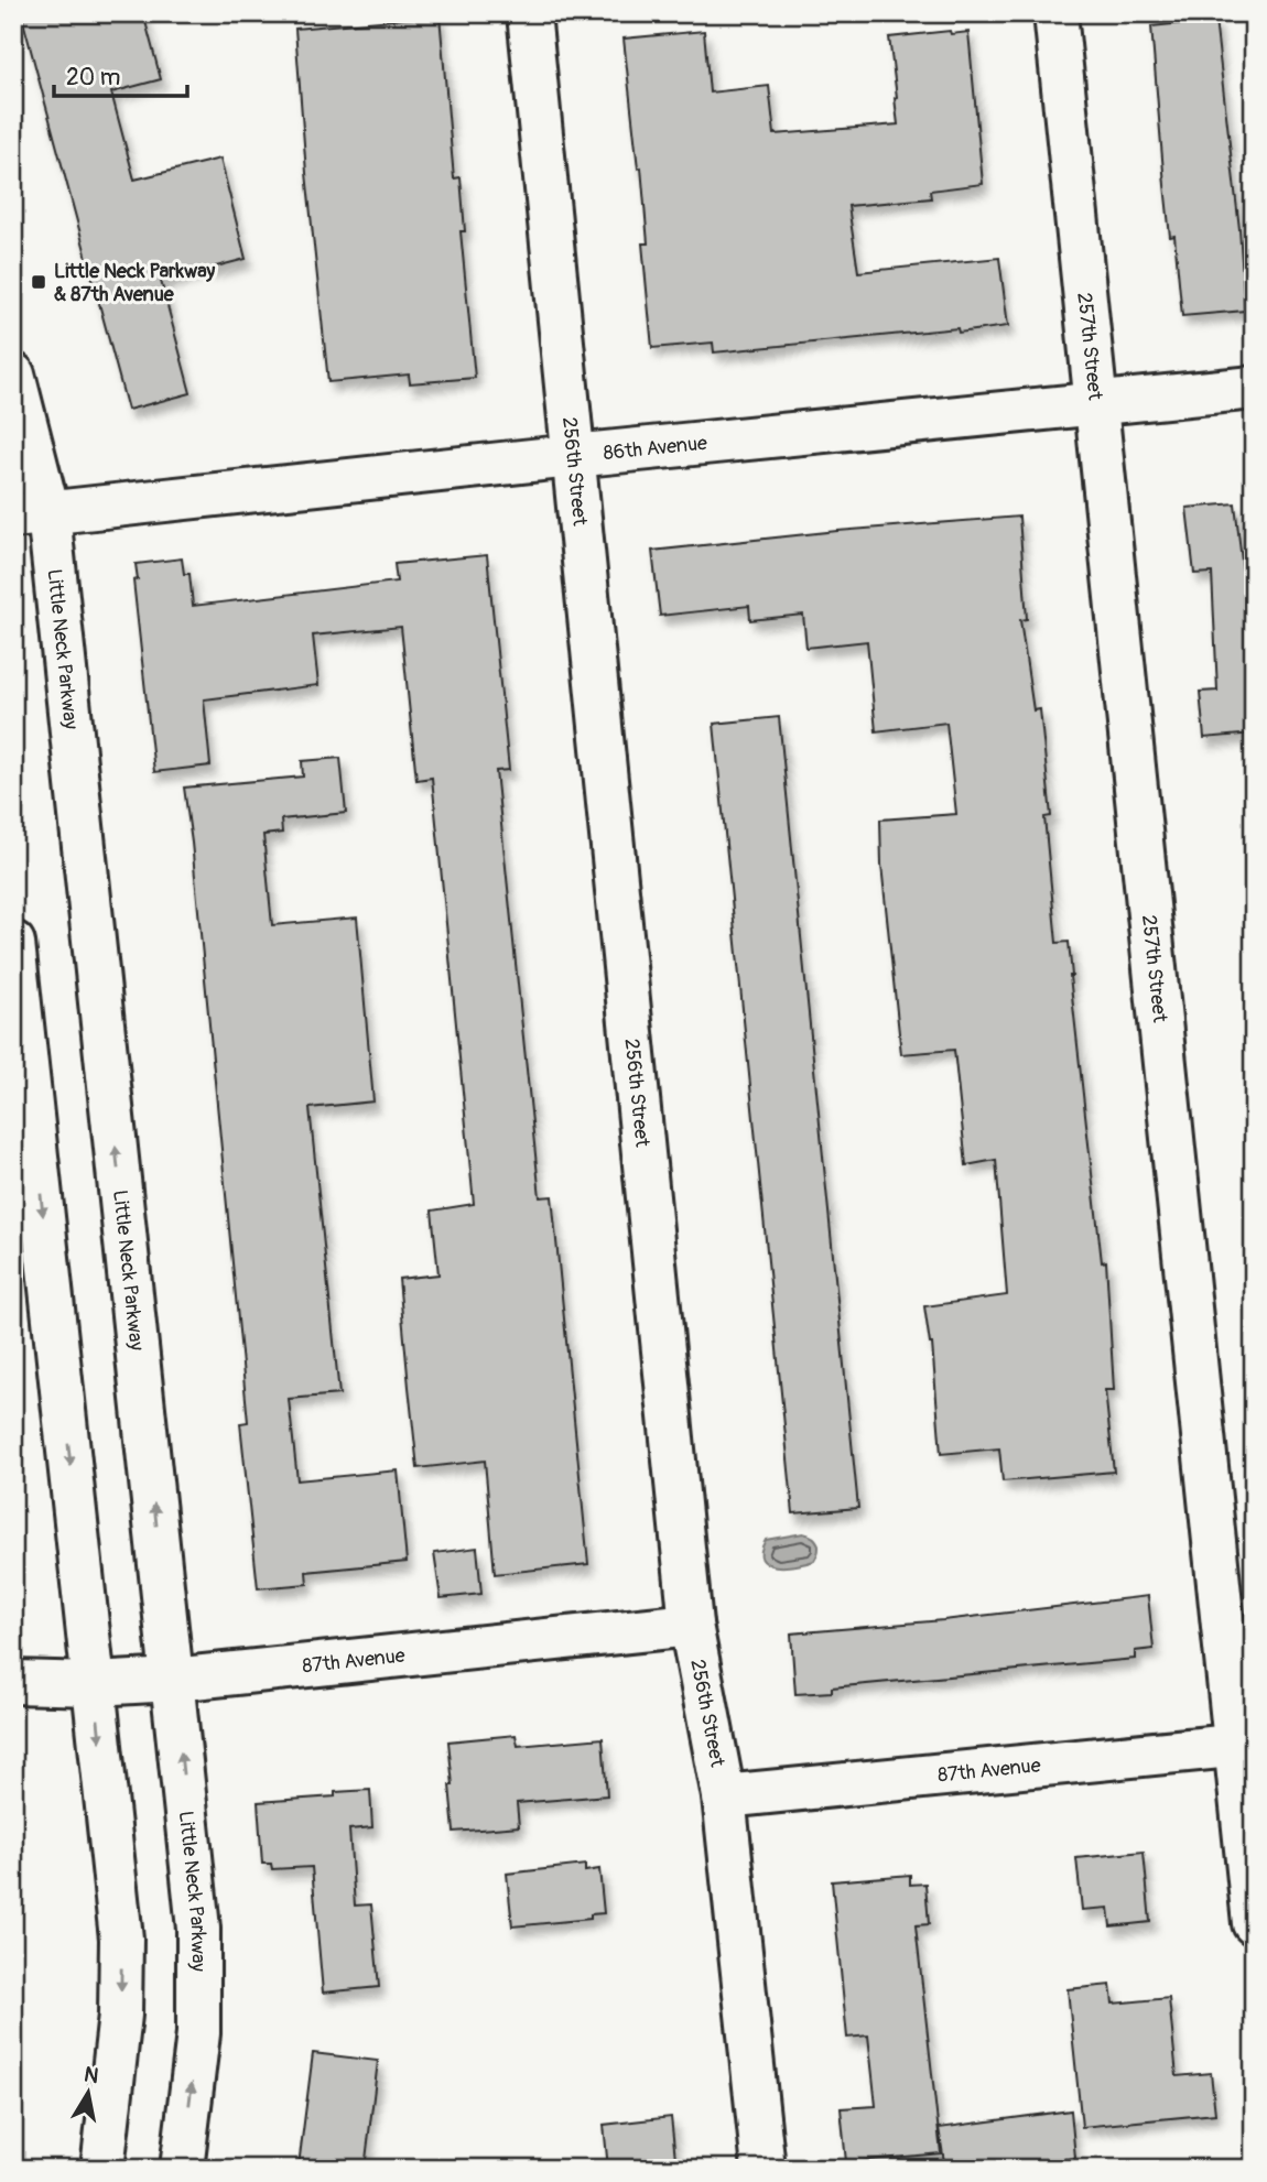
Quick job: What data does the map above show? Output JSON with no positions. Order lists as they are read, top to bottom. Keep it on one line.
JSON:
{"streets":{"street":["257th Street","86th Avenue","256th Street","Little Neck Parkway","87th Avenue"]},"crossings":[["257th Street","86th Avenue"],["257th Street","87th Avenue"],["86th Avenue","256th Street"],["86th Avenue","Little Neck Parkway"],["256th Street","87th Avenue"],["Little Neck Parkway","87th Avenue"]],"places":{"transit":["Little Neck Parkway & 87th Avenue"]},"scale_bar":"20 m","north":"top"}
